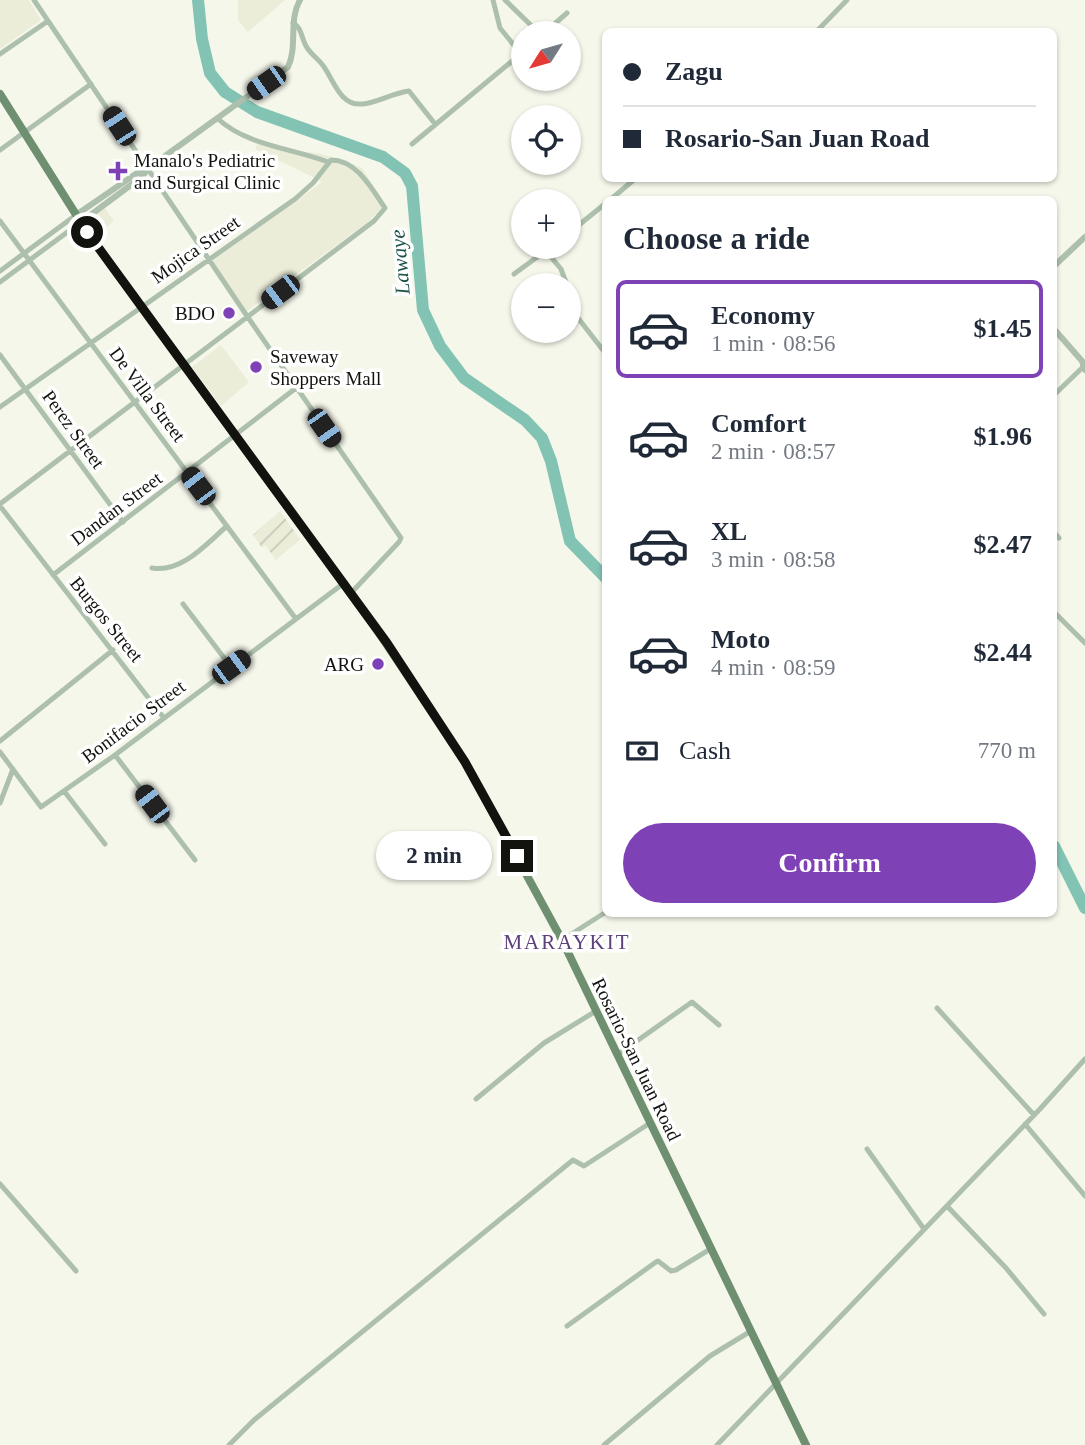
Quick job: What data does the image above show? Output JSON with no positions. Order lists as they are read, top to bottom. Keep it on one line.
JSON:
{"streets":{"main road":["Rosario-San Juan Road"],"street":["Mojica Street","De Villa Street","Perez Street","Dandan Street","Burgos Street","Bonifacio Street"]},"crossings":[["Mojica Street","De Villa Street"],["Mojica Street","Perez Street"],["Mojica Street","Rosario-San Juan Road"],["De Villa Street","Dandan Street"],["De Villa Street","Bonifacio Street"],["Perez Street","Dandan Street"],["Dandan Street","Burgos Street"],["Dandan Street","Rosario-San Juan Road"],["Burgos Street","Bonifacio Street"],["Bonifacio Street","Rosario-San Juan Road"]],"districts":["MARAYKIT"],"water":["Lawaye"],"places":{"health":["Manalo's Pediatric and Surgical Clinic"],"other":["BDO","Saveway Shoppers Mall","ARG"]},"north":"bottom left","page":{"map_buttons":["+","−"],"banner":["Zagu","Rosario-San Juan Road"],"heading":"Choose a ride","list":[{"name":"Economy","note":"1 min · 08:56","value":"$1.45"},{"name":"Comfort","note":"2 min · 08:57","value":"$1.96"},{"name":"XL","note":"3 min · 08:58","value":"$2.47"},{"name":"Moto","note":"4 min · 08:59","value":"$2.44"}],"pay":["Cash","770 m"],"buttons":"Confirm","bubble":"2 min"}}
